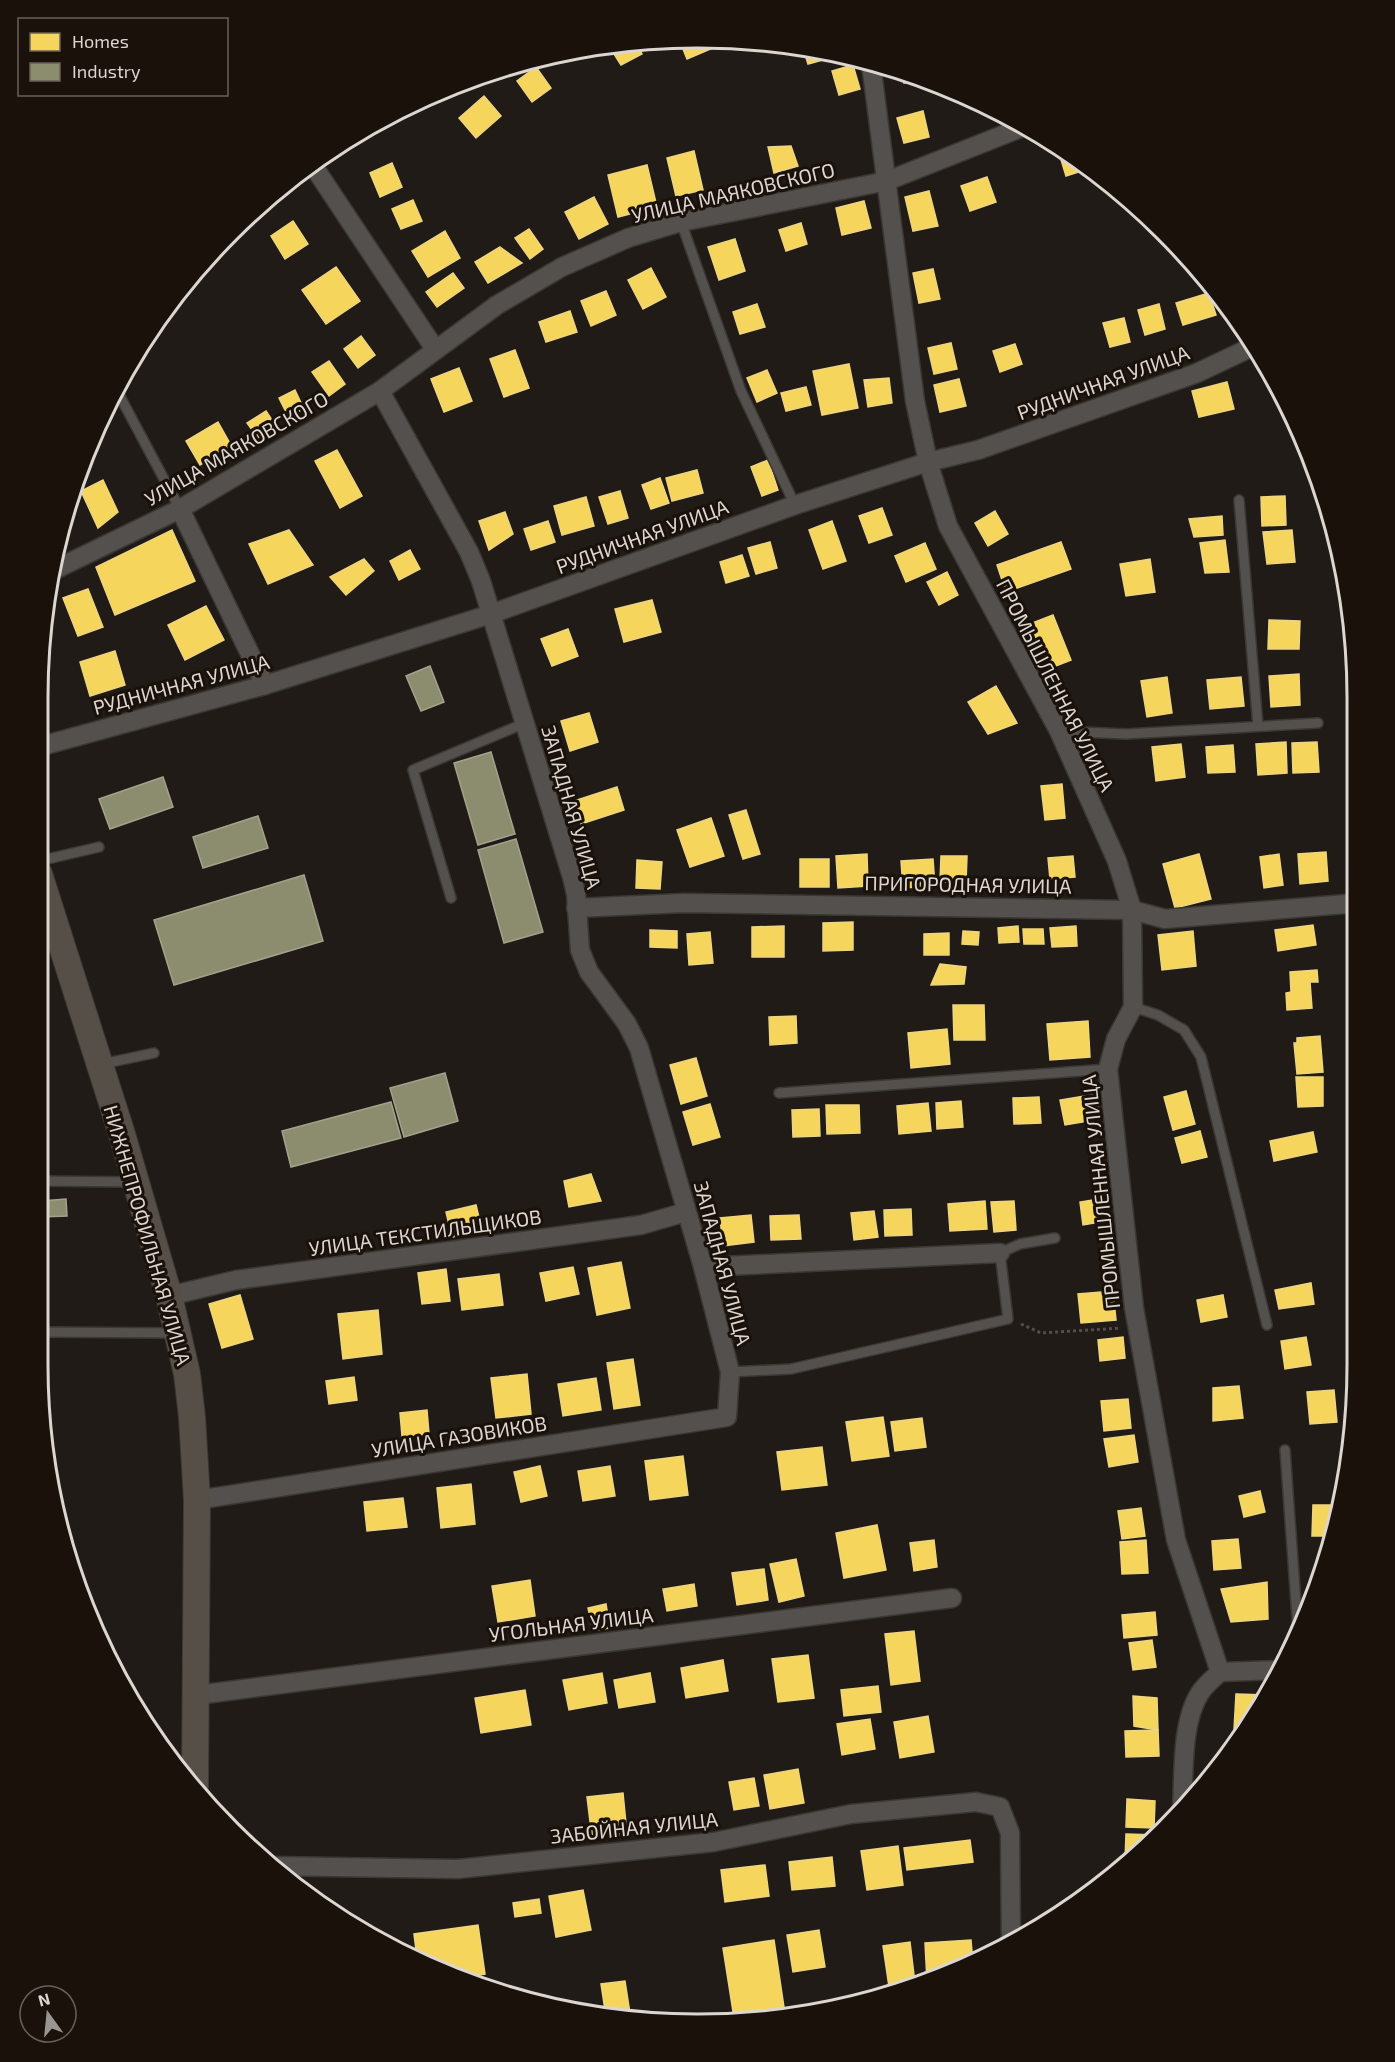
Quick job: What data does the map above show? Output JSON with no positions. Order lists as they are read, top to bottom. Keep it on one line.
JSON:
{"streets":{"street":["УЛИЦА МАЯКОВСКОГО","РУДНИЧНАЯ УЛИЦА","ПРОМЫШЛЕННАЯ УЛИЦА","ЗАПАДНАЯ УЛИЦА","ПРИГОРОДНАЯ УЛИЦА","УЛИЦА ТЕКСТИЛЬЩИКОВ","НИЖНЕПРОФИЛЬНАЯ УЛИЦА","УЛИЦА ГАЗОВИКОВ","УГОЛЬНАЯ УЛИЦА","ЗАБОЙНАЯ УЛИЦА"]},"crossings":[["УЛИЦА МАЯКОВСКОГО","ПРОМЫШЛЕННАЯ УЛИЦА"],["УЛИЦА МАЯКОВСКОГО","ЗАПАДНАЯ УЛИЦА"],["РУДНИЧНАЯ УЛИЦА","ПРОМЫШЛЕННАЯ УЛИЦА"],["РУДНИЧНАЯ УЛИЦА","ЗАПАДНАЯ УЛИЦА"],["ПРОМЫШЛЕННАЯ УЛИЦА","ПРИГОРОДНАЯ УЛИЦА"],["ЗАПАДНАЯ УЛИЦА","ПРИГОРОДНАЯ УЛИЦА"],["ЗАПАДНАЯ УЛИЦА","УЛИЦА ТЕКСТИЛЬЩИКОВ"],["ЗАПАДНАЯ УЛИЦА","УЛИЦА ГАЗОВИКОВ"],["УЛИЦА ТЕКСТИЛЬЩИКОВ","НИЖНЕПРОФИЛЬНАЯ УЛИЦА"],["НИЖНЕПРОФИЛЬНАЯ УЛИЦА","УЛИЦА ГАЗОВИКОВ"],["НИЖНЕПРОФИЛЬНАЯ УЛИЦА","УГОЛЬНАЯ УЛИЦА"]],"legend":["Homes","Industry"],"north":"top"}
